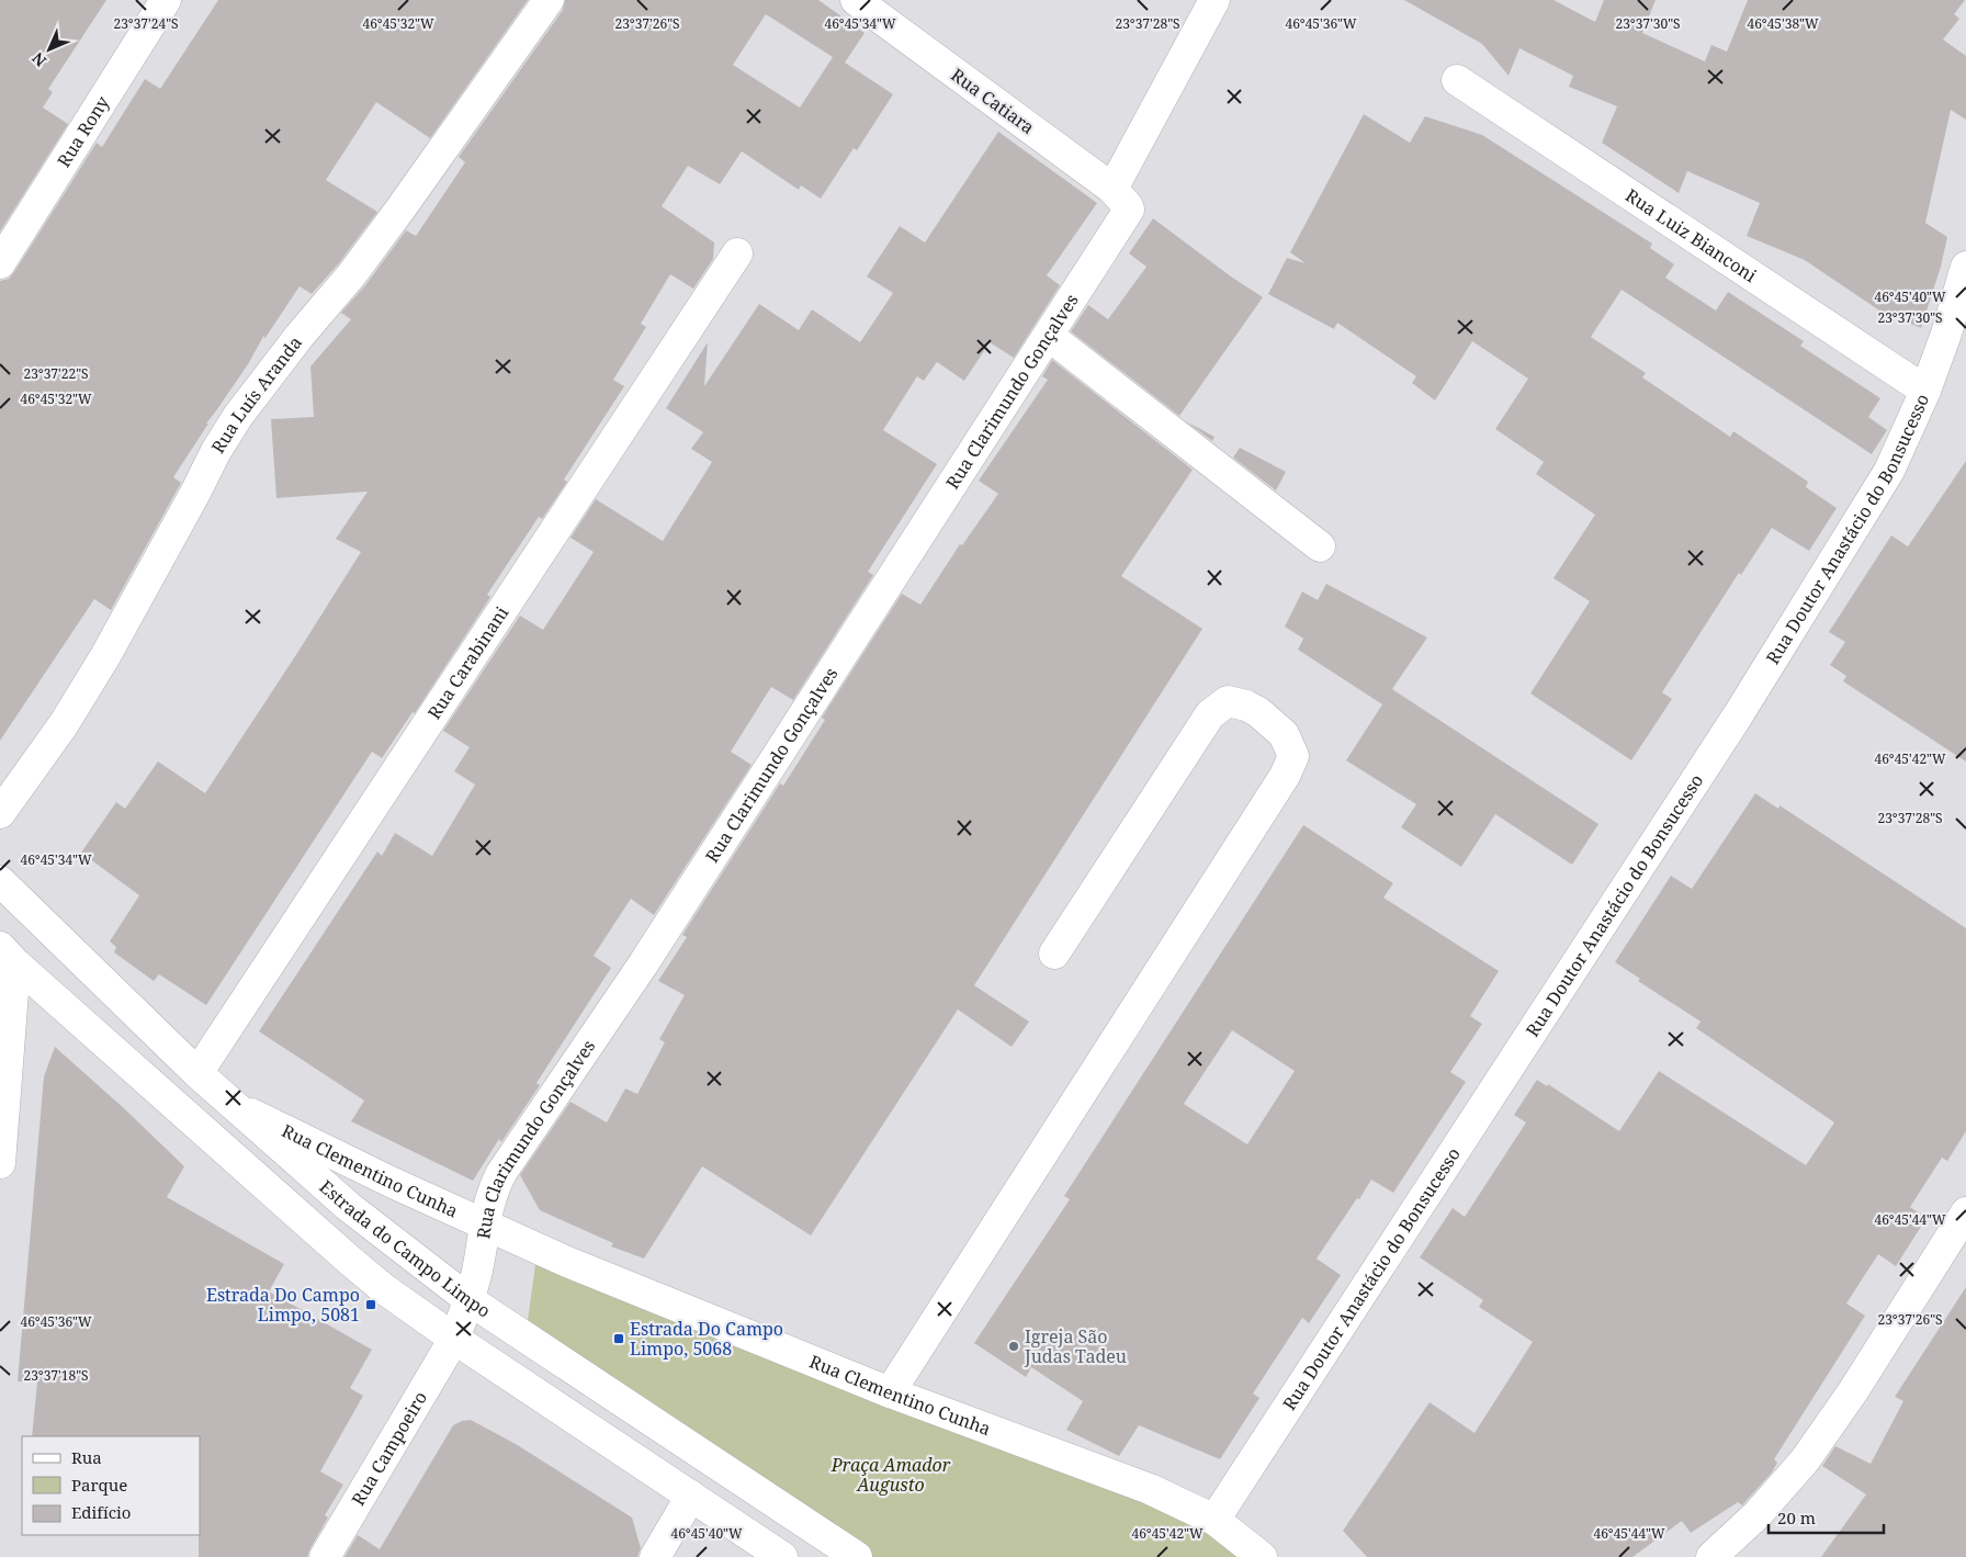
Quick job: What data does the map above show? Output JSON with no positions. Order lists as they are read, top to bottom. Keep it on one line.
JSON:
{"streets":{"street":["Rua Catiara","Rua Rony","Rua Luiz Bianconi","Rua Clarimundo Gonçalves","Rua Luís Aranda","Rua Doutor Anastácio do Bonsucesso","Rua Carabinani","Rua Clementino Cunha","Estrada do Campo Limpo","Rua Campoeiro"]},"crossings":[["Rua Catiara","Rua Clarimundo Gonçalves"],["Rua Luiz Bianconi","Rua Doutor Anastácio do Bonsucesso"],["Rua Clarimundo Gonçalves","Rua Clementino Cunha"],["Rua Clarimundo Gonçalves","Estrada do Campo Limpo"],["Rua Clarimundo Gonçalves","Rua Campoeiro"],["Rua Doutor Anastácio do Bonsucesso","Rua Clementino Cunha"],["Rua Carabinani","Estrada do Campo Limpo"],["Rua Clementino Cunha","Estrada do Campo Limpo"]],"parks":["Praça Amador Augusto"],"places":{"transit":["Estrada Do Campo Limpo, 5081","Estrada Do Campo Limpo, 5068"],"other":["Igreja São Judas Tadeu"]},"legend":["Rua","Parque","Edifício"],"scale_bar":"20 m","north":"bottom left","coordinates":["23°37'24\"S","46°45'32\"W","23°37'26\"S","46°45'34\"W","23°37'28\"S","46°45'36\"W","23°37'30\"S","46°45'38\"W","46°45'40\"W","23°37'22\"S","46°45'42\"W","46°45'44\"W","23°37'18\"S"]}
